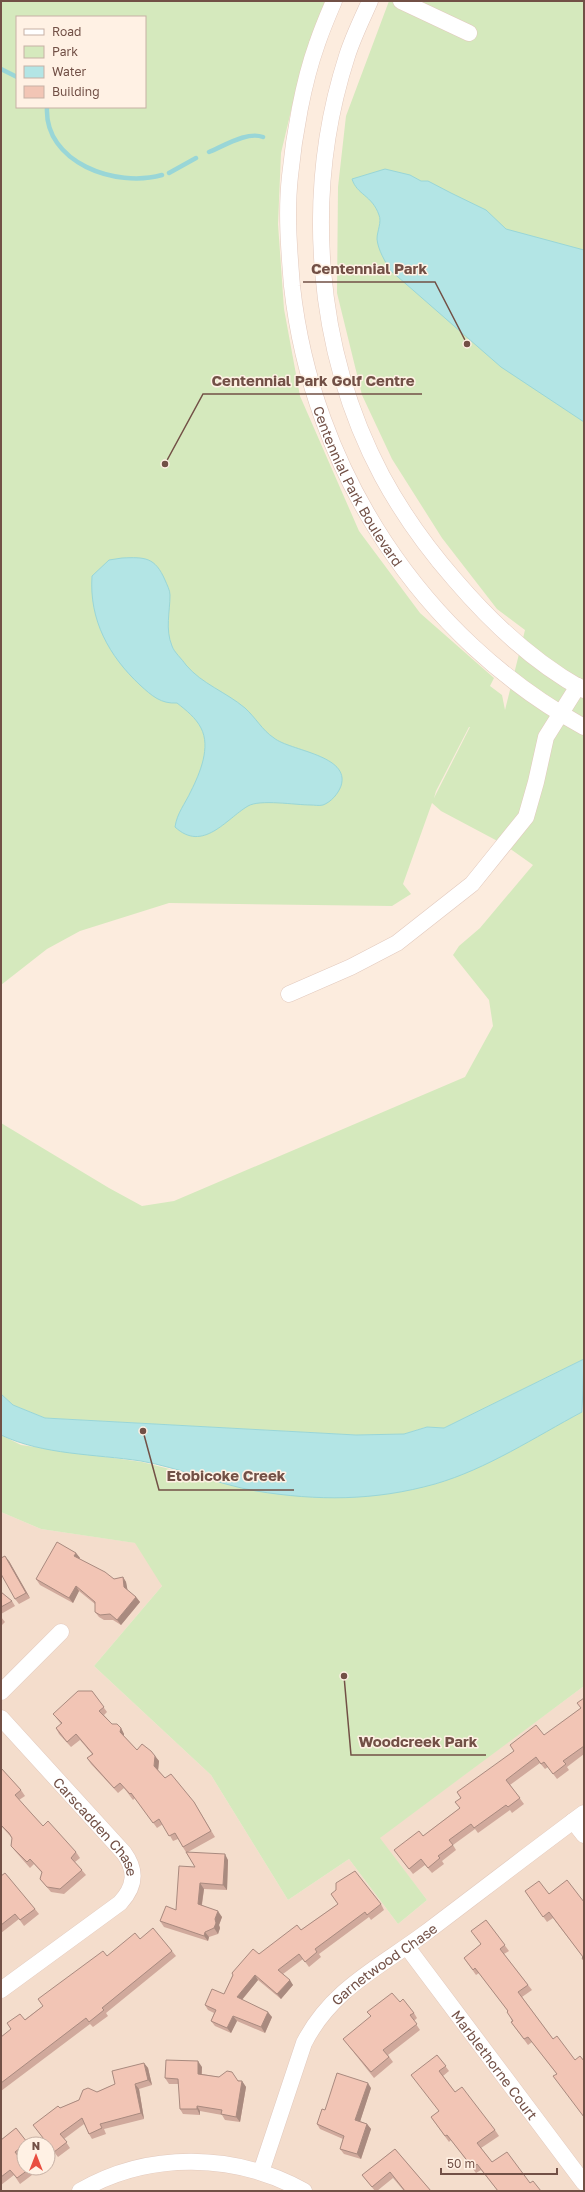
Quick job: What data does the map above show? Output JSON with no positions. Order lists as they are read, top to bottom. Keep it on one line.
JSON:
{"streets":{"street":["Centennial Park Boulevard","Carscadden Chase","Garnetwood Chase","Marblethorne Court"]},"crossings":[["Garnetwood Chase","Marblethorne Court"]],"places":["Centennial Park","Centennial Park Golf Centre","Etobicoke Creek","Woodcreek Park"],"legend":["Road","Park","Water","Building"],"scale_bar":"50 m","north":"top"}
